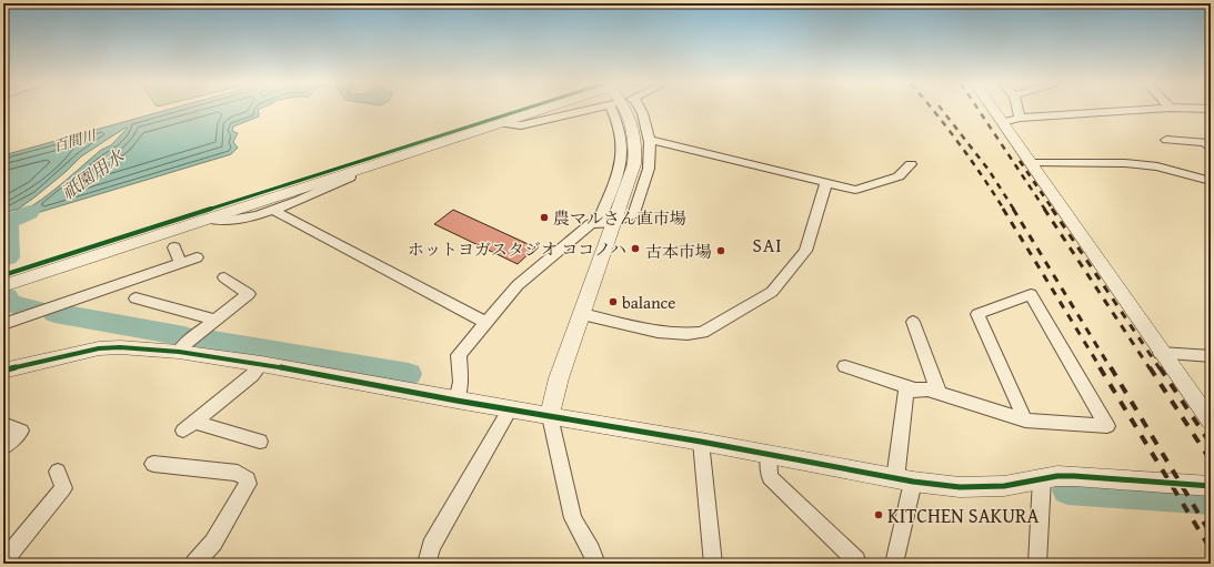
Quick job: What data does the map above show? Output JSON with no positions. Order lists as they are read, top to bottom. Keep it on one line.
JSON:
{"districts":["SAI"],"water":["百間川","祇園用水"],"places":["農マルさん直市場","ホットヨガスタジオ ココノハ","古本市場","balance","KITCHEN SAKURA"]}
